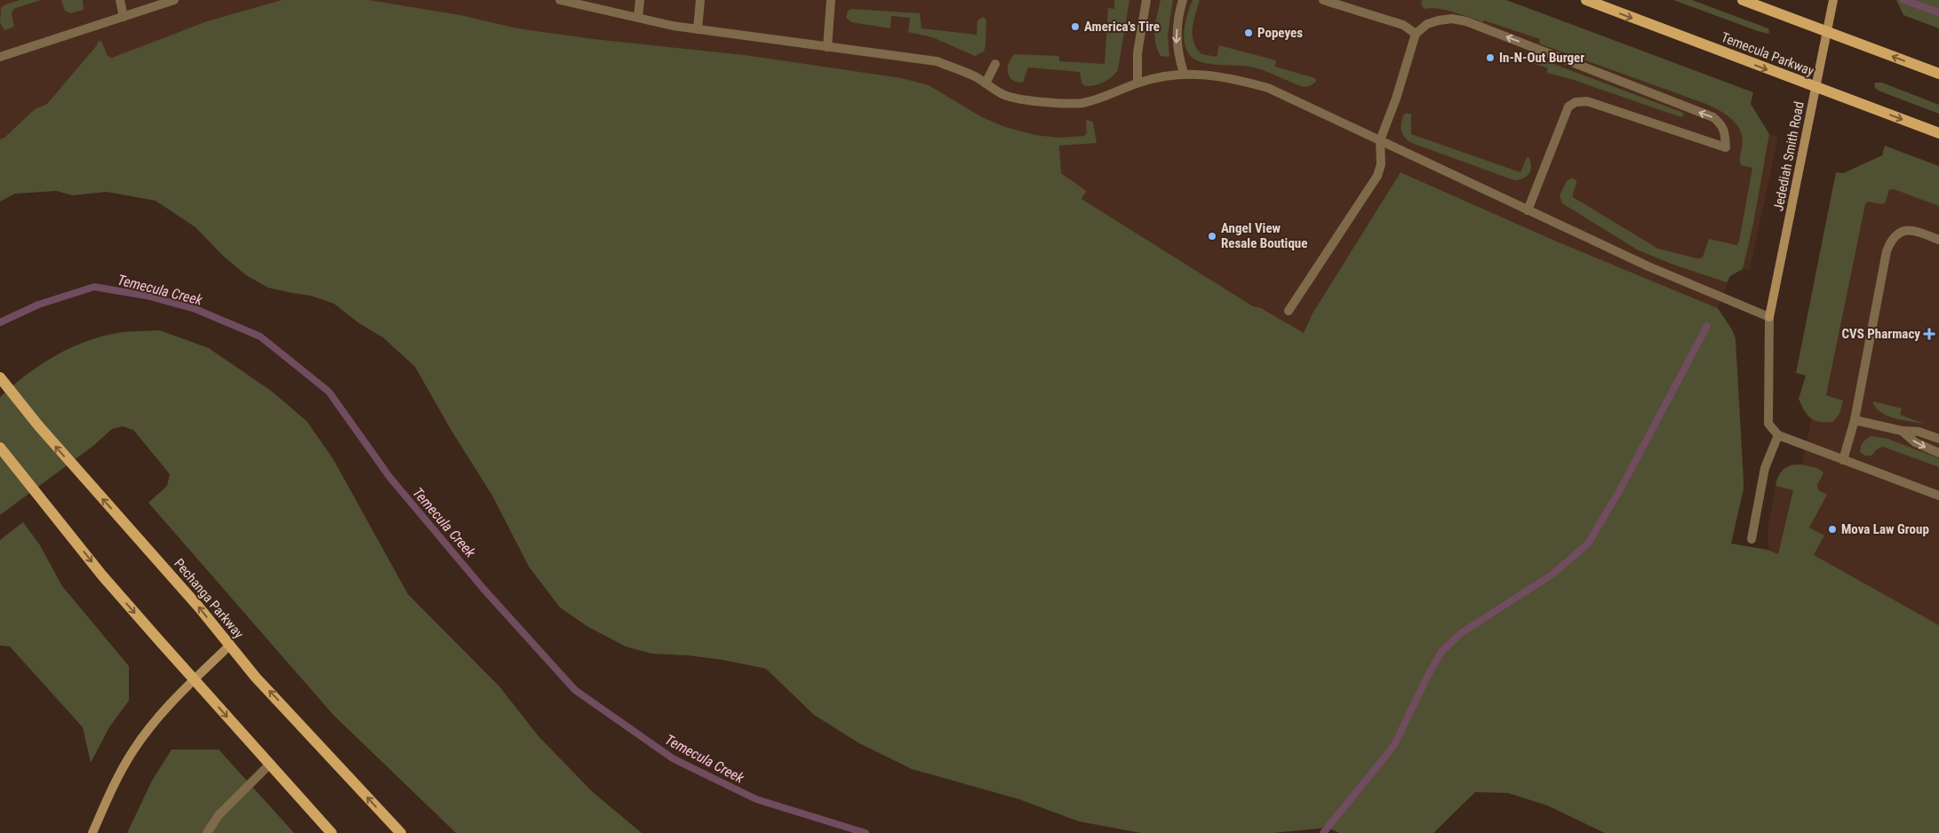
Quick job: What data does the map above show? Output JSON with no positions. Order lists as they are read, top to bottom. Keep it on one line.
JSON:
{"streets":{"main road":["Temecula Parkway","Pechanga Parkway"],"street":["Jedediah Smith Road"]},"crossings":[["Temecula Parkway","Jedediah Smith Road"]],"water":["Temecula Creek"],"places":{"other":["America's Tire","Popeyes","In-N-Out Burger","Angel View Resale Boutique","Mova Law Group"],"health":["CVS Pharmacy"]}}
